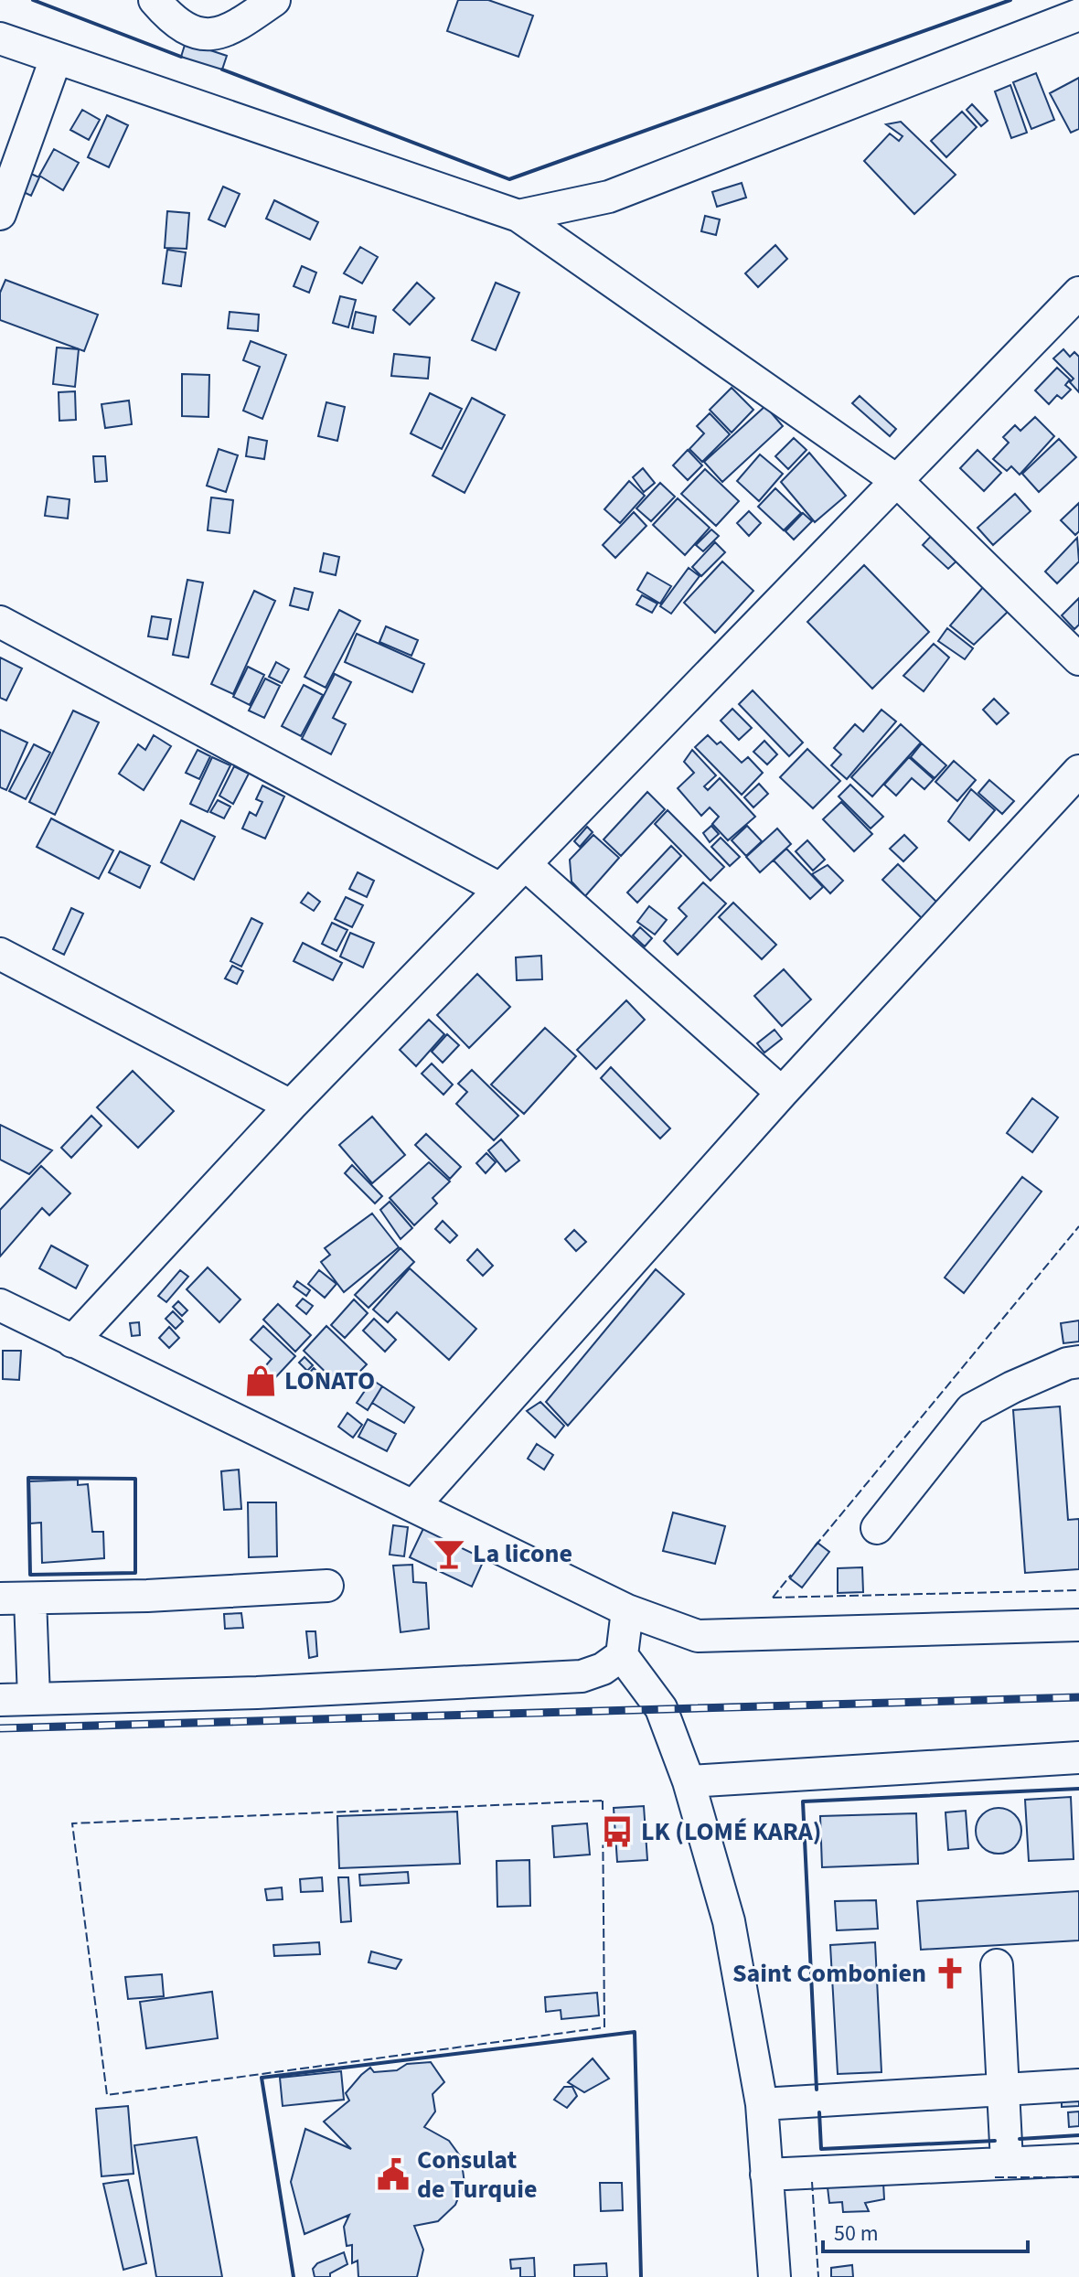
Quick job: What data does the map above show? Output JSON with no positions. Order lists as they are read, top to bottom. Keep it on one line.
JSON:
{"places":{"shop":["LONATO"],"bar":["La licone"],"bus stop":["LK (LOMÉ KARA)"],"church":["Saint Combonien"],"public building":["Consulat de Turquie"]},"scale_bar":"50 m"}
